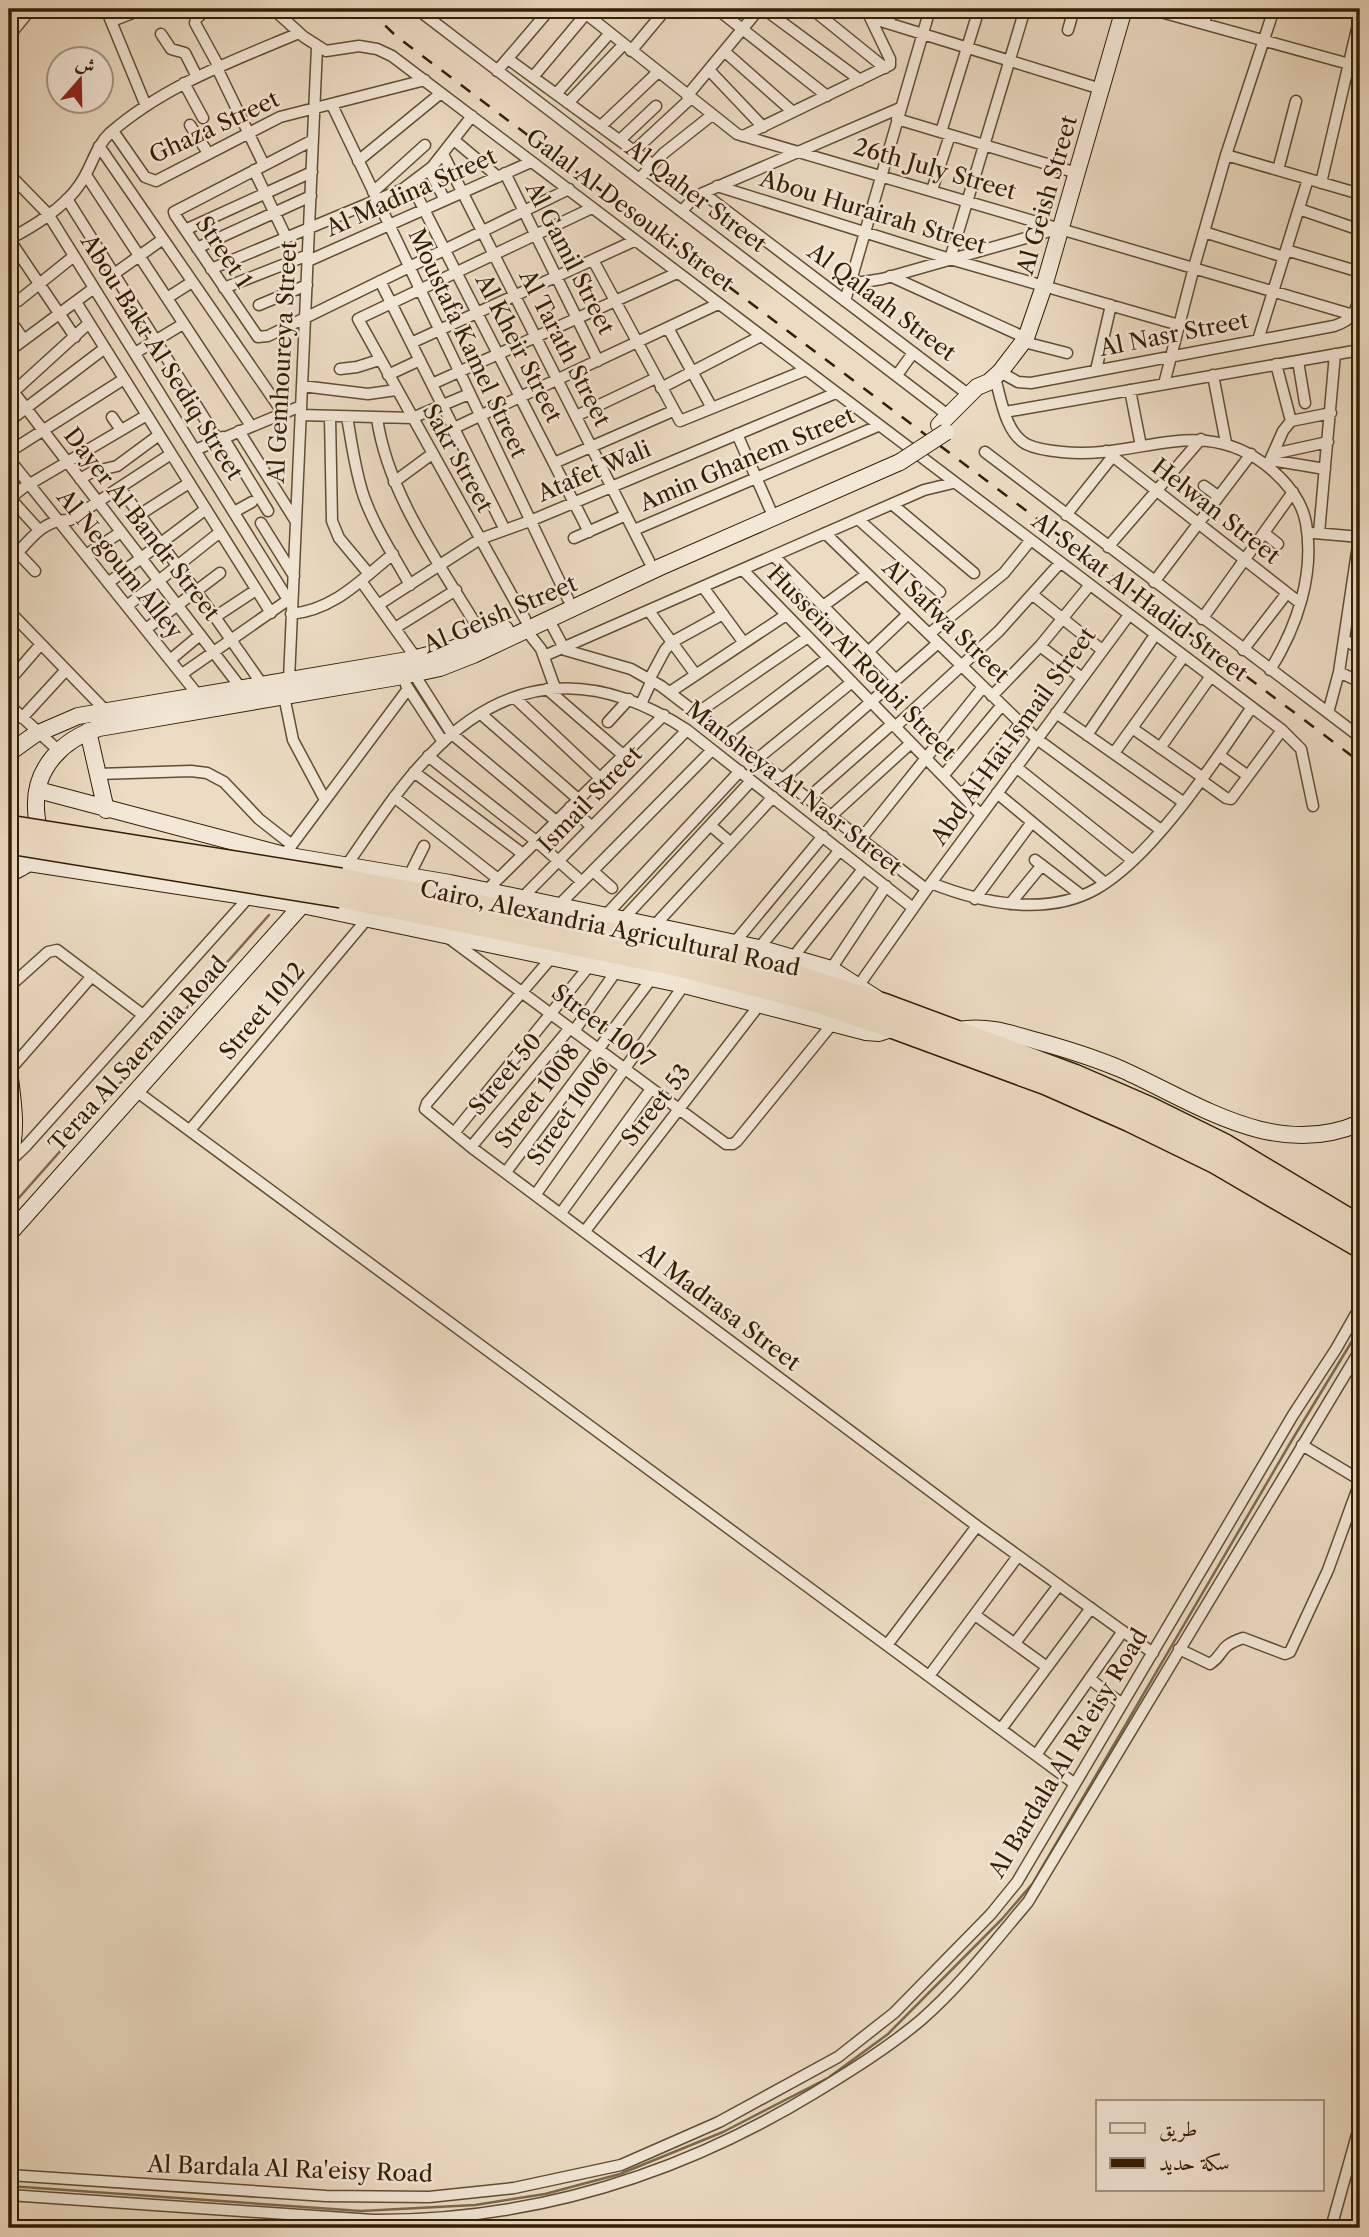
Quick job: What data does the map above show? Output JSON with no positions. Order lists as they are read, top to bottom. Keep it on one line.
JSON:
{"streets":{"highway":["Cairo, Alexandria Agricultural Road"],"main road":["Al Geish Street","Teraa Al Saerania Road"],"street":["Ghaza Street","26th July Street","Al Madina Street","Al Qaher Street","Galal Al Desouki Street","Abou Hurairah Street","Street 1","Al Gamil Street","Al Qalaah Street","Al Nasr Street","Moustafa Kamel Street","Al Kheir Street","Al Tarath Street","Abou Bakr Al Sediq Street","Al Gemhoureya Street","Sakr Street","Amin Ghanem Street","Atafet Wali","Helwan Street","Dayer Al Bandr Street","Al Negoum Alley","Al Sekat Al Hadid Street","Al Safwa Street","Hussein Al Roubi Street","Abd Al Hai Ismail Street","Mansheya Al Nasr Street","Ismail Street","Street 1012","Street 1007","Street 50","Street 1008","Street 53","Street 1006","Al Madrasa Street","Al Bardala Al Ra'eisy Road"]},"crossings":[["Ghaza Street","Galal Al Desouki Street"],["Ghaza Street","Moustafa Kamel Street"],["Ghaza Street","Al Gemhoureya Street"],["26th July Street","Al Geish Street"],["26th July Street","Al Nasr Street"],["Al Madina Street","Galal Al Desouki Street"],["Al Madina Street","Street 1"],["Al Madina Street","Al Gamil Street"],["Al Madina Street","Moustafa Kamel Street"],["Al Madina Street","Al Kheir Street"],["Al Madina Street","Al Tarath Street"],["Al Madina Street","Al Gemhoureya Street"],["Al Geish Street","Al Qaher Street"],["Al Geish Street","Galal Al Desouki Street"],["Al Geish Street","Abou Hurairah Street"],["Al Geish Street","Al Qalaah Street"],["Al Geish Street","Al Nasr Street"],["Al Geish Street","Moustafa Kamel Street"],["Al Geish Street","Al Tarath Street"],["Al Geish Street","Al Gemhoureya Street"],["Al Geish Street","Sakr Street"],["Al Geish Street","Dayer Al Bandr Street"],["Al Geish Street","Al Negoum Alley"],["Al Geish Street","Al Sekat Al Hadid Street"],["Galal Al Desouki Street","Al Gemhoureya Street"],["Galal Al Desouki Street","Amin Ghanem Street"],["Galal Al Desouki Street","Atafet Wali"],["Galal Al Desouki Street","Al Sekat Al Hadid Street"],["Street 1","Al Gemhoureya Street"],["Moustafa Kamel Street","Atafet Wali"],["Al Kheir Street","Atafet Wali"],["Al Tarath Street","Amin Ghanem Street"],["Al Tarath Street","Atafet Wali"],["Abou Bakr Al Sediq Street","Al Gemhoureya Street"],["Sakr Street","Atafet Wali"],["Sakr Street","Mansheya Al Nasr Street"],["Al Sekat Al Hadid Street","Abd Al Hai Ismail Street"],["Al Sekat Al Hadid Street","Mansheya Al Nasr Street"],["Al Safwa Street","Abd Al Hai Ismail Street"],["Al Safwa Street","Mansheya Al Nasr Street"],["Hussein Al Roubi Street","Abd Al Hai Ismail Street"],["Abd Al Hai Ismail Street","Mansheya Al Nasr Street"],["Mansheya Al Nasr Street","Ismail Street"],["Mansheya Al Nasr Street","Cairo, Alexandria Agricultural Road"],["Street 1007","Street 50"],["Street 1007","Street 1008"],["Street 1007","Street 53"],["Street 1007","Street 1006"],["Street 1007","Al Madrasa Street"],["Street 50","Al Madrasa Street"],["Street 1008","Al Madrasa Street"],["Street 53","Al Madrasa Street"],["Street 1006","Al Madrasa Street"],["Al Madrasa Street","Al Bardala Al Ra'eisy Road"]],"legend":["طريق","سكة حديد"],"north":"top"}
